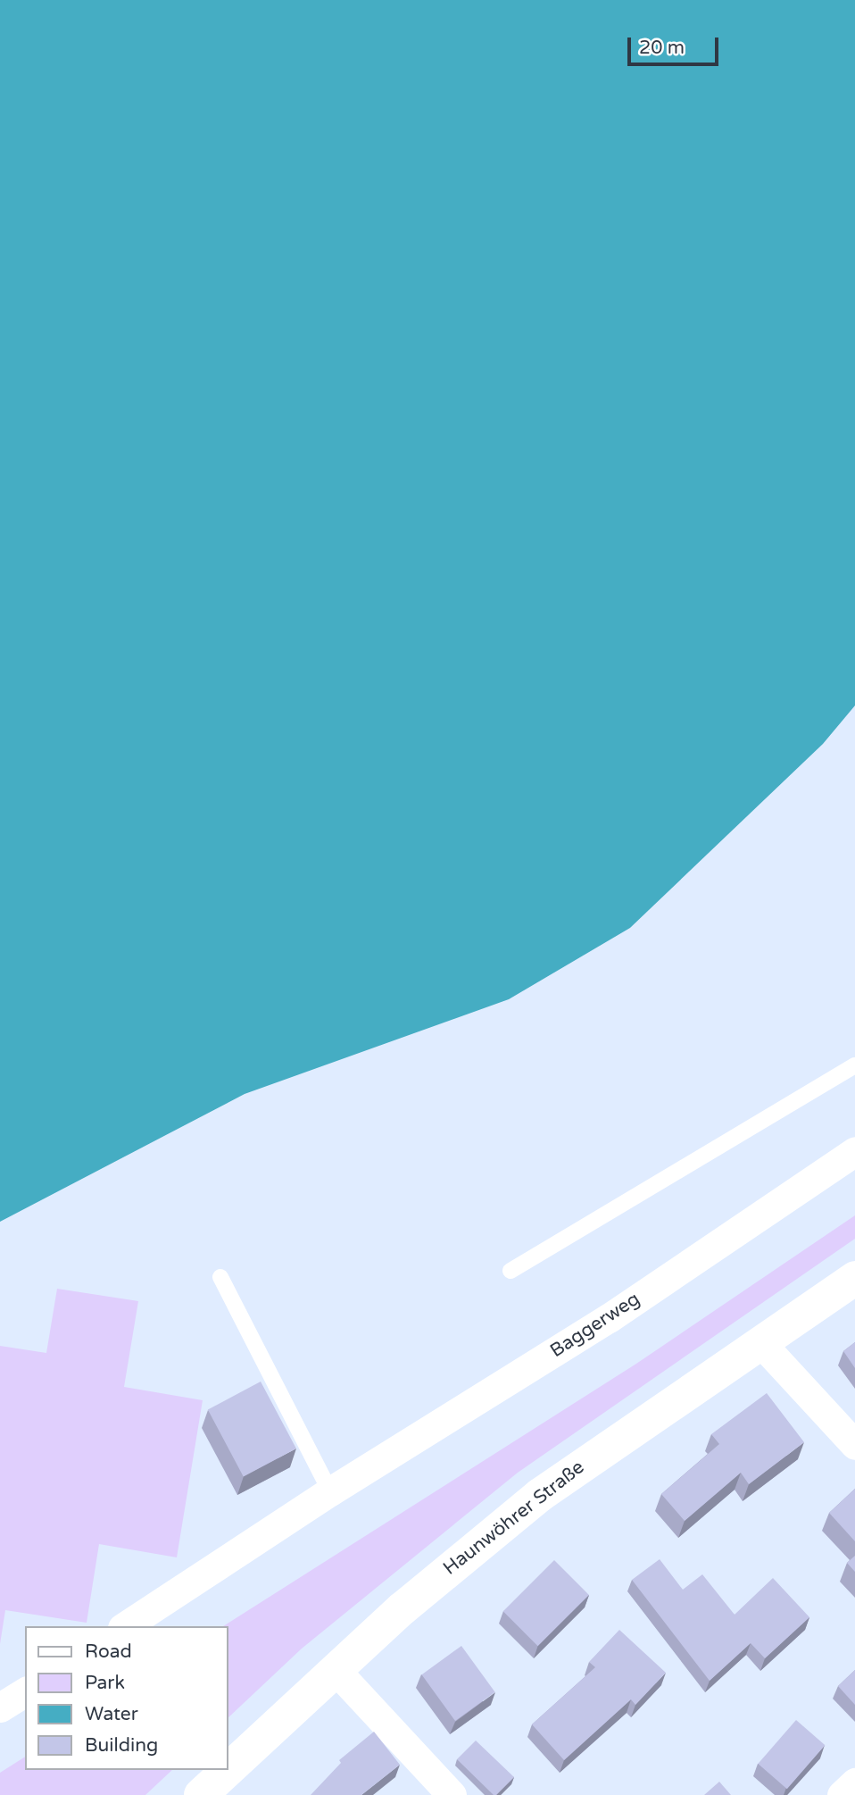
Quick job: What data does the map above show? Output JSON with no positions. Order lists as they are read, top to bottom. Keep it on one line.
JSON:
{"streets":{"street":["Baggerweg","Haunwöhrer Straße"]},"legend":["Road","Park","Water","Building"],"scale_bar":"20 m"}
